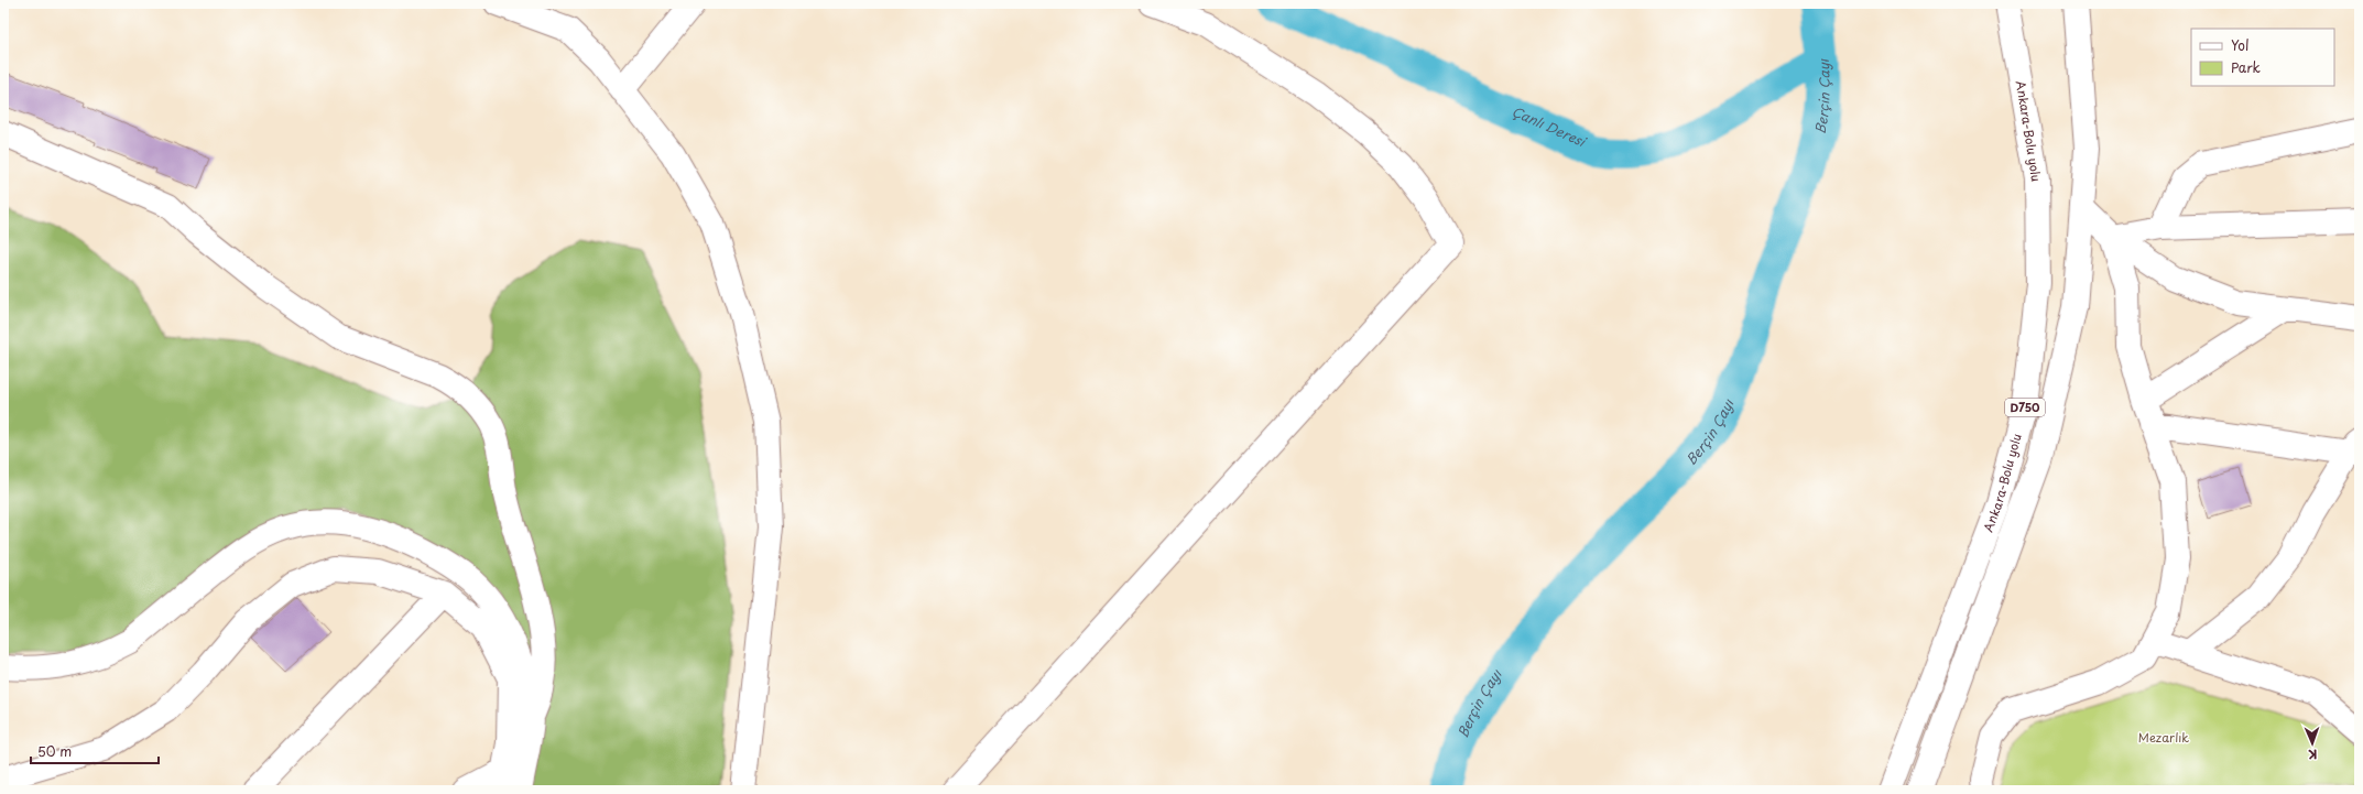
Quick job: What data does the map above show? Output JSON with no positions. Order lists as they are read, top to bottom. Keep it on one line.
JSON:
{"streets":{"main road":["Ankara-Bolu yolu","D750"]},"water":["Berçin Çayı","Çanlı Deresi"],"parks":["Mezarlık"],"legend":["Yol","Park"],"scale_bar":"50 m","north":"bottom"}
